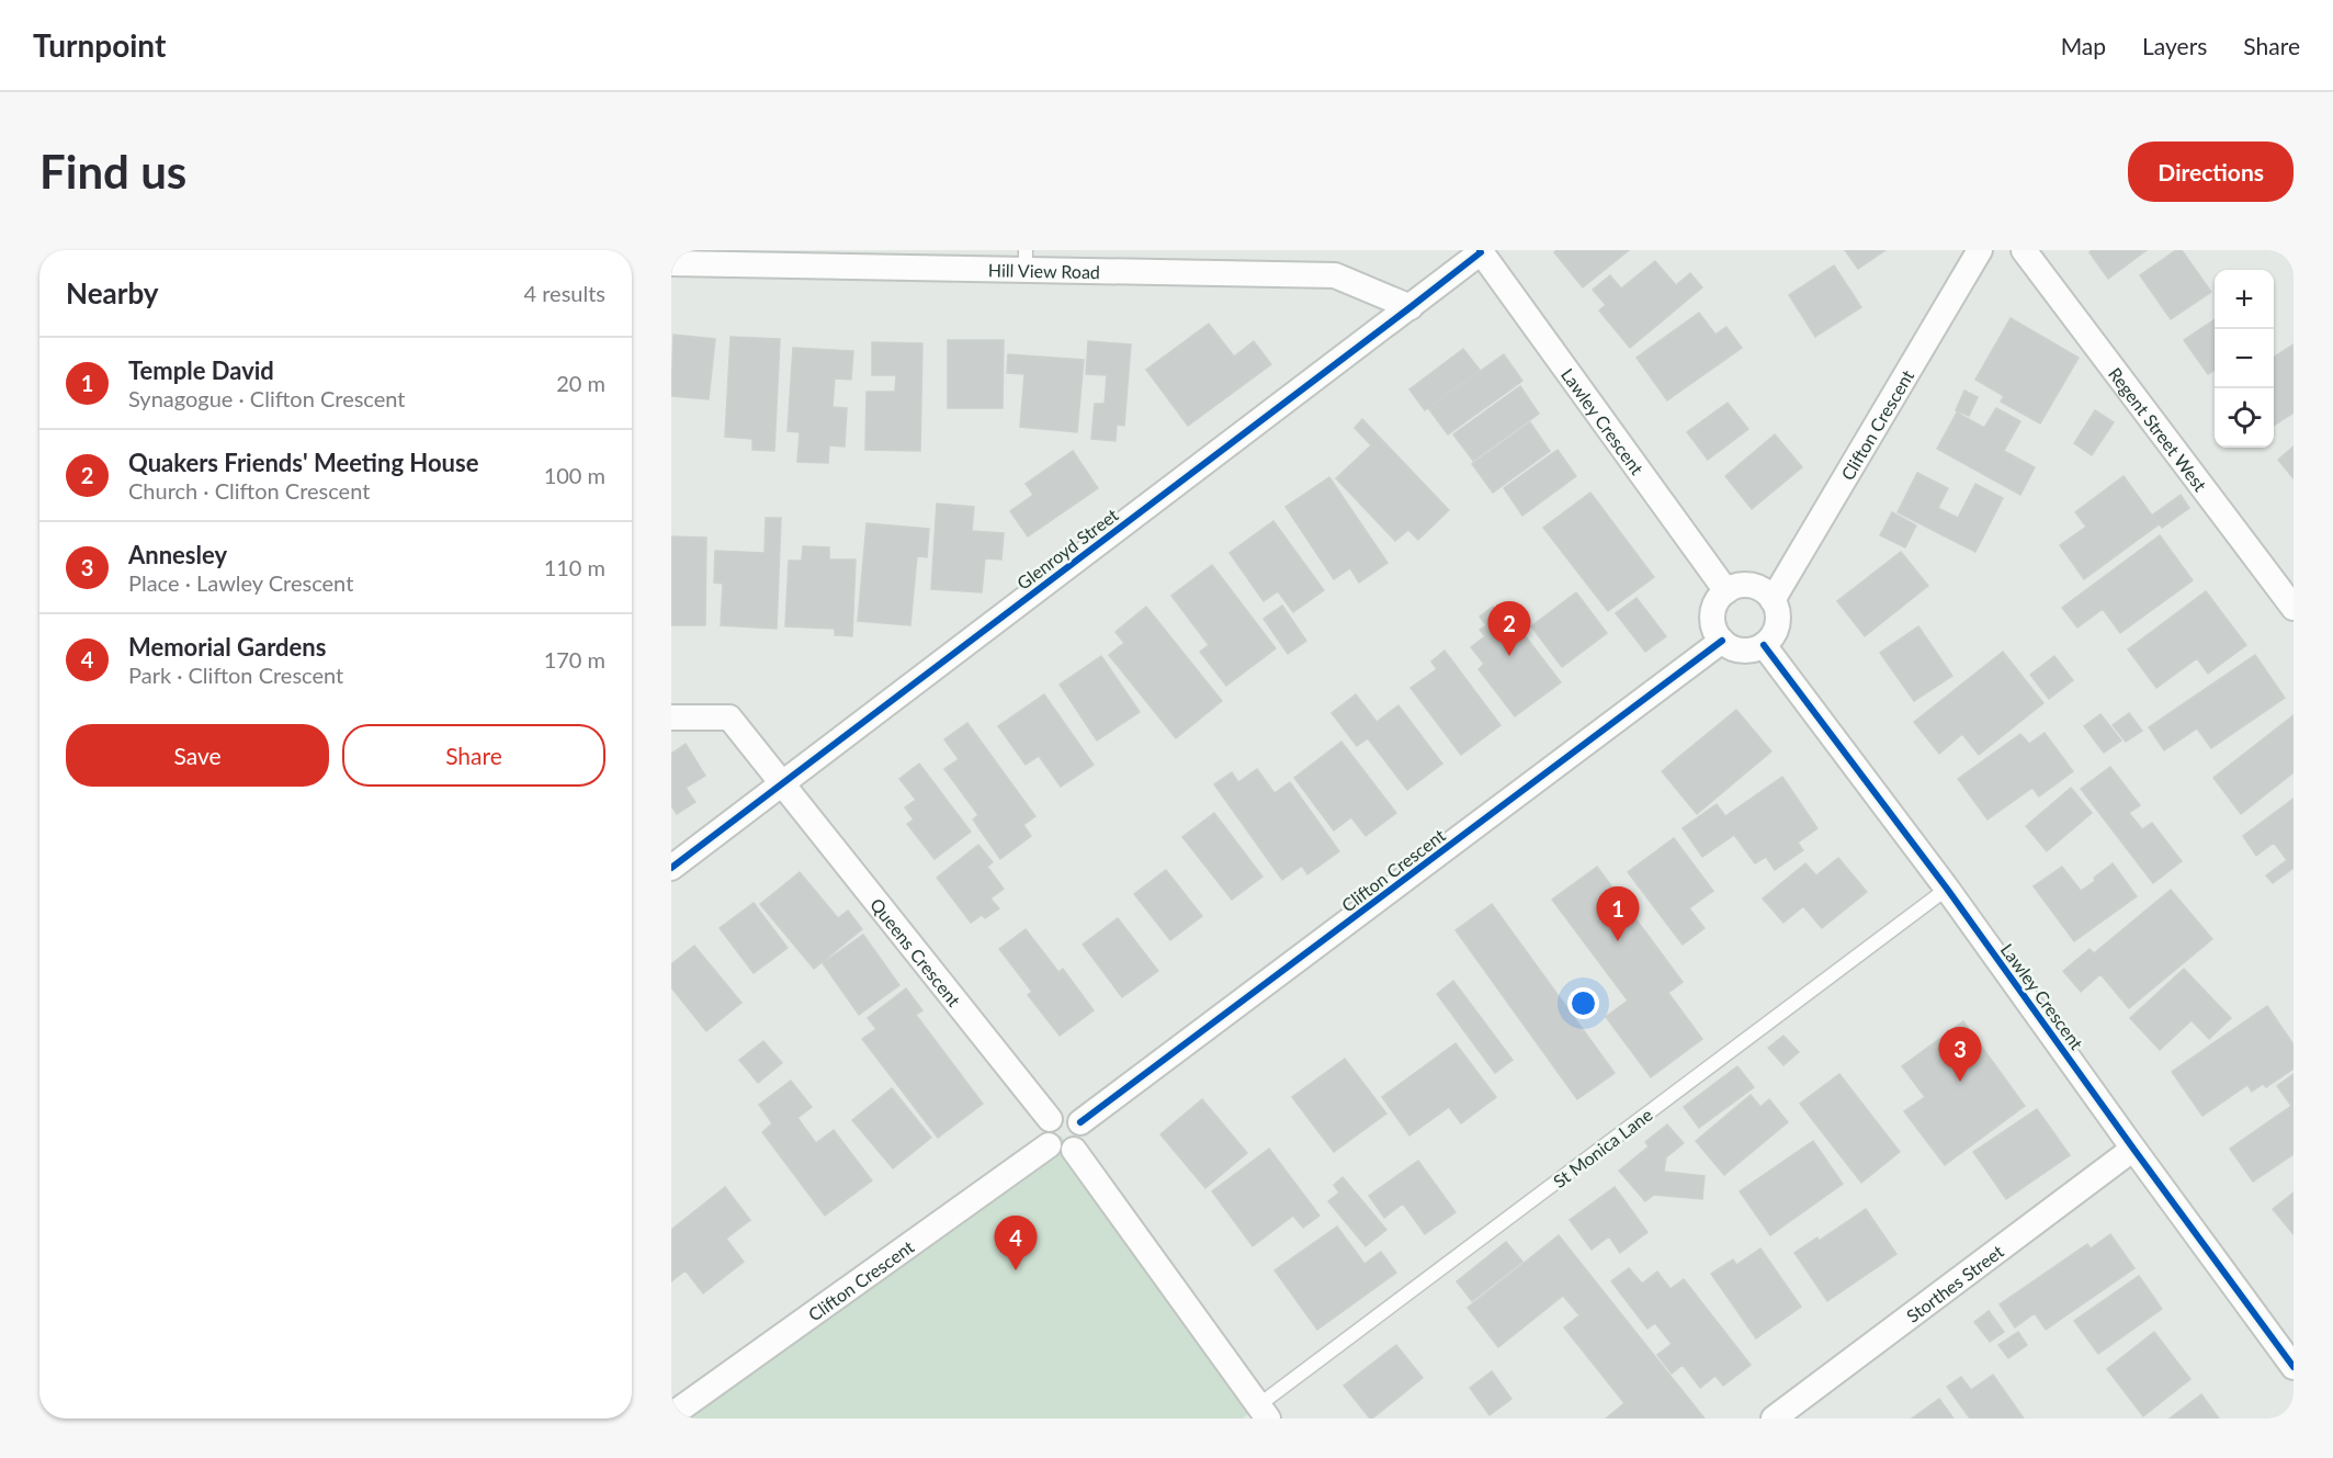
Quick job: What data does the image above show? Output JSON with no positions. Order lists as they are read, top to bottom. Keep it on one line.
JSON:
{"streets":{"street":["Hill View Road","Lawley Crescent","Clifton Crescent","Regent Street West","Glenroyd Street","Queens Crescent","Storthes Street"],"lane":["St Monica Lane"]},"crossings":[["Hill View Road","Glenroyd Street"],["Lawley Crescent","Clifton Crescent"],["Lawley Crescent","Glenroyd Street"],["Lawley Crescent","St Monica Lane"],["Lawley Crescent","Storthes Street"],["Clifton Crescent","Queens Crescent"],["Glenroyd Street","Queens Crescent"]],"page":{"header":"Turnpoint","nav":["Map","Layers","Share"],"buttons":["Directions",["Save","Share"]],"title":"Find us","heading":["Nearby","4 results"],"map_buttons":["+","−"],"list":[{"mark":"1","name":"Temple David","note":"Synagogue · Clifton Crescent","value":"20 m"},{"mark":"2","name":"Quakers Friends' Meeting House","note":"Church · Clifton Crescent","value":"100 m"},{"mark":"3","name":"Annesley","note":"Place · Lawley Crescent","value":"110 m"},{"mark":"4","name":"Memorial Gardens","note":"Park · Clifton Crescent","value":"170 m"}],"pins":["2","1","3","4"]}}
